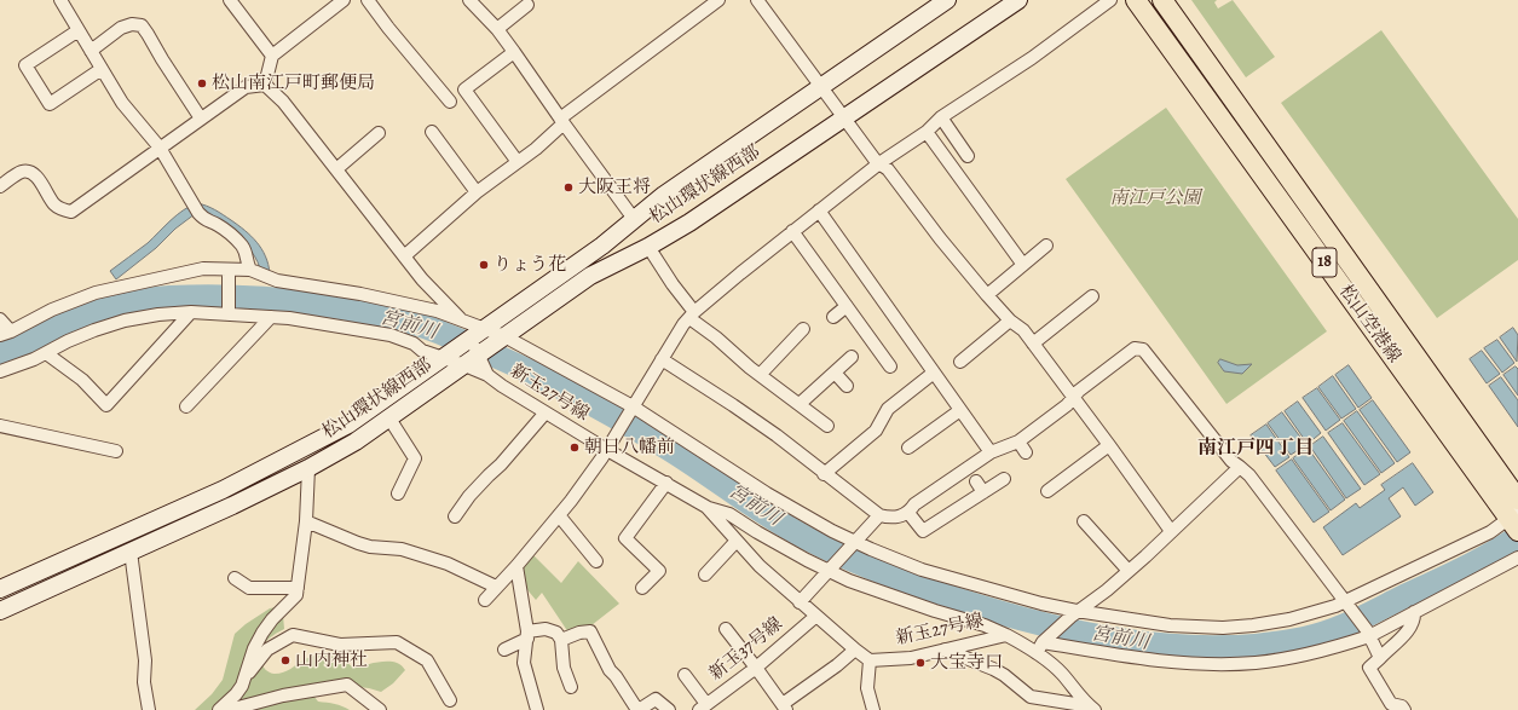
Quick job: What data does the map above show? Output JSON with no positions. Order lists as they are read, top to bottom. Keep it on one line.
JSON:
{"streets":{"main road":["18","松山空港線"],"street":["松山環状線西部","新玉27号線","新玉37号線"]},"crossings":[["松山環状線西部","新玉27号線"],["新玉27号線","新玉37号線"]],"districts":["南江戸四丁目"],"water":["宮前川"],"parks":["南江戸公園"],"places":["松山南江戸町郵便局","大阪王将","りょう花","朝日八幡前","山内神社","大宝寺口"]}
